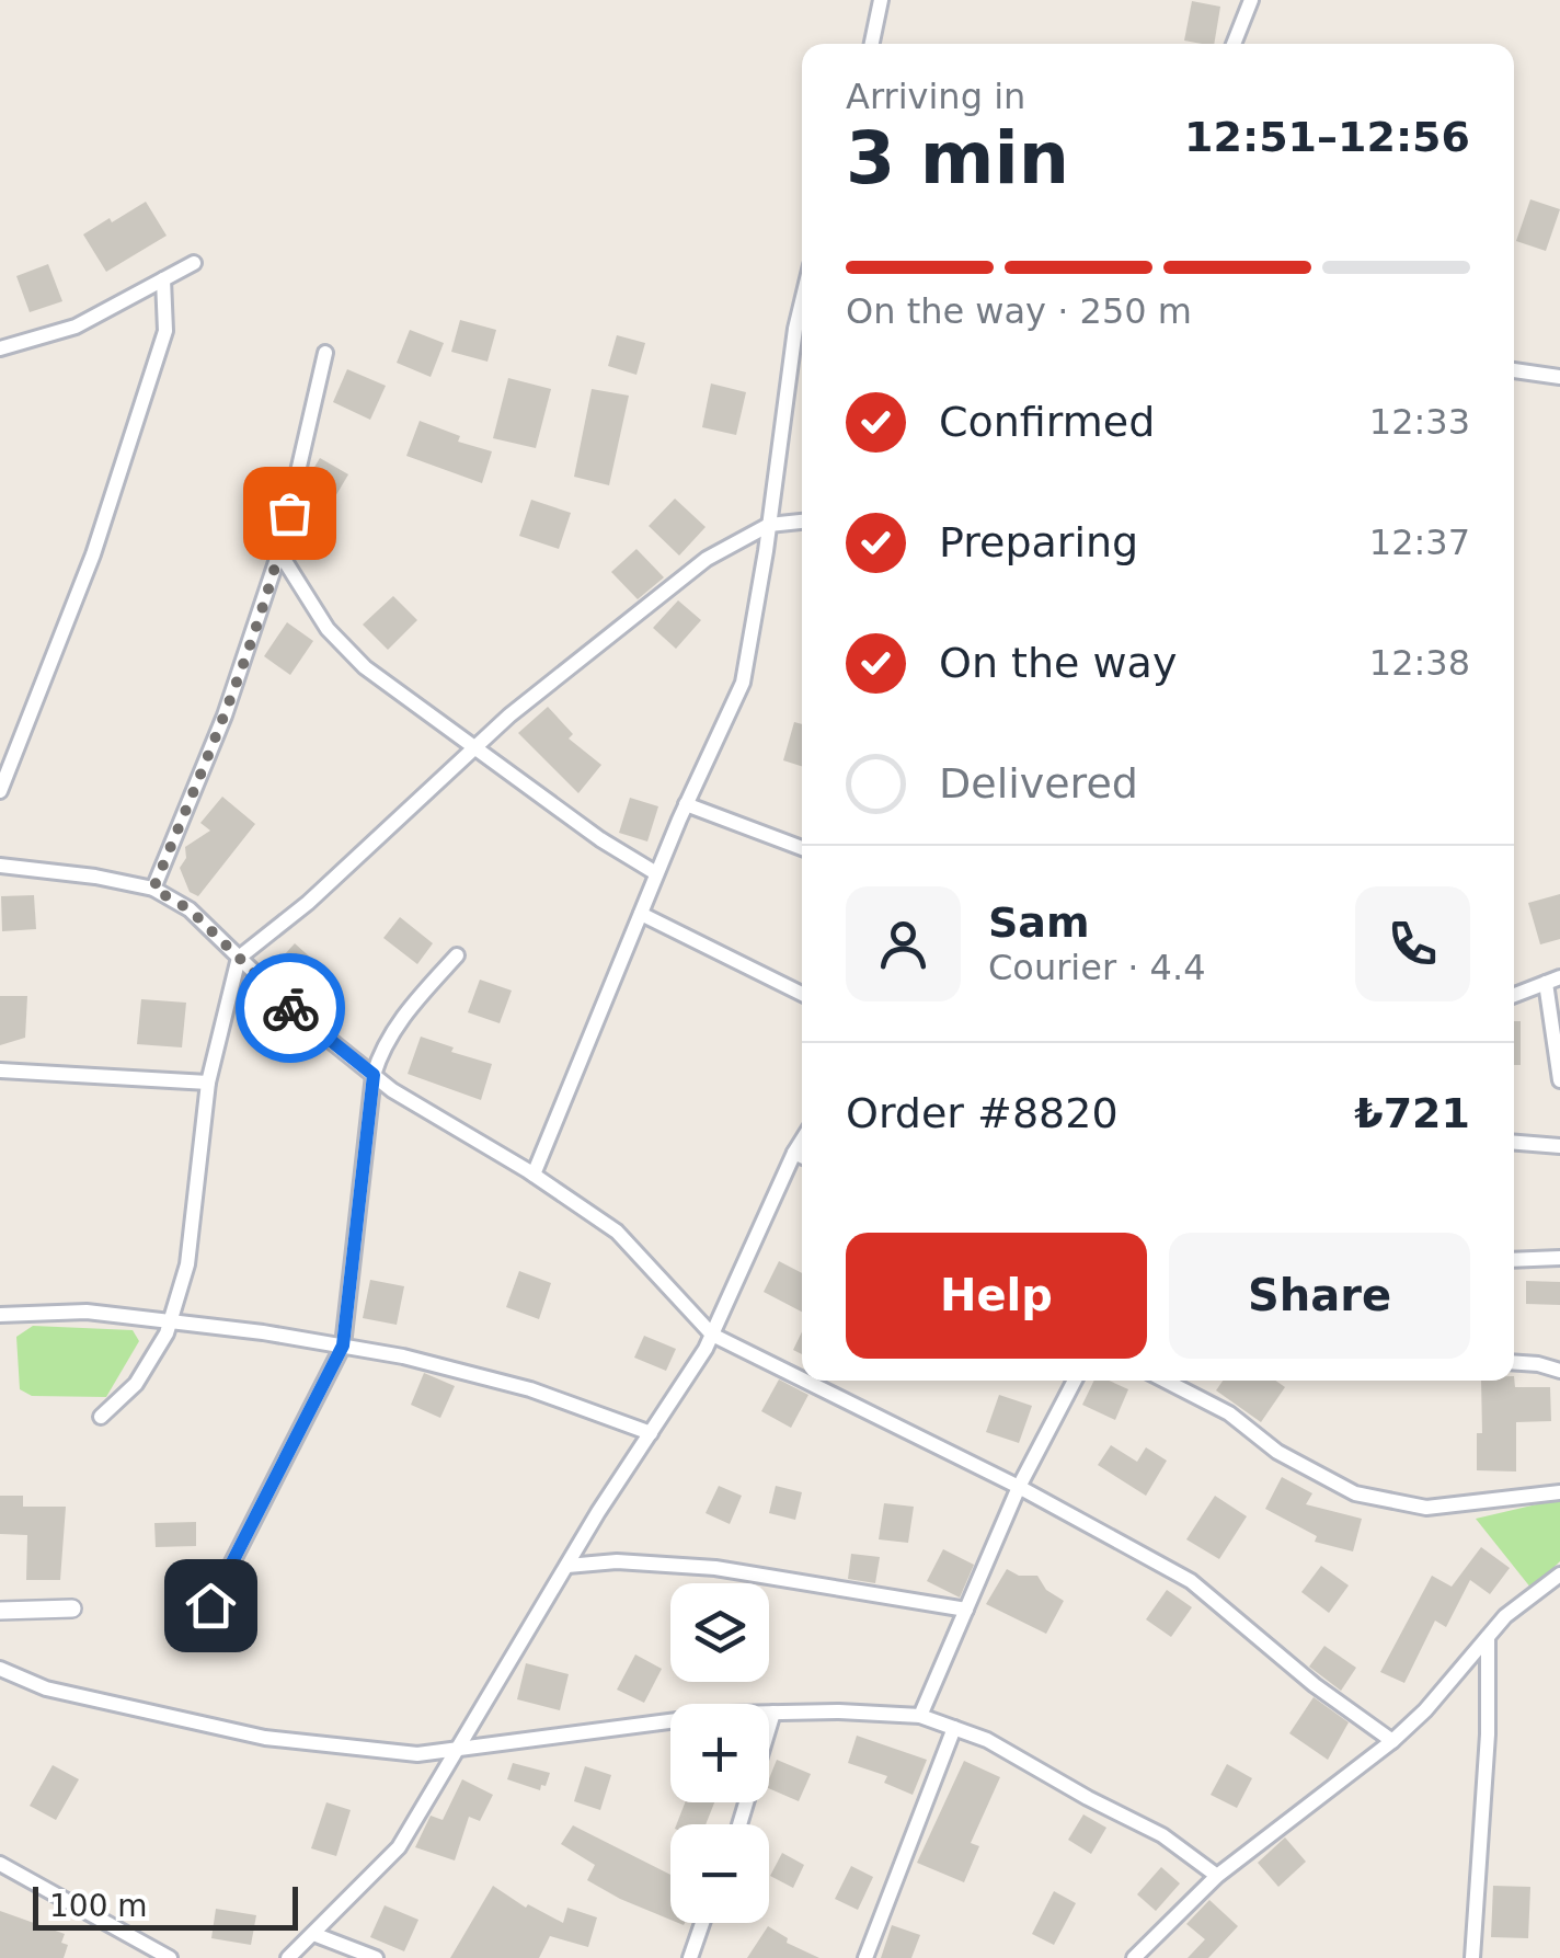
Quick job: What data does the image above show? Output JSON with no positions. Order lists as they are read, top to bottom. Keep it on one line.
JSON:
{"scale_bar":"100 m","page":{"heading":["3 min","Arriving in","12:51–12:56"],"panel":["Sam","Courier · 4.4","Order #8820","₺721"],"bar":"On the way · 250 m","list":[["Confirmed","12:33"],["Preparing","12:37"],["On the way","12:38"],"Delivered"],"buttons":["Help","Share"],"map_buttons":["+","−"],"scale":"100 m"}}
